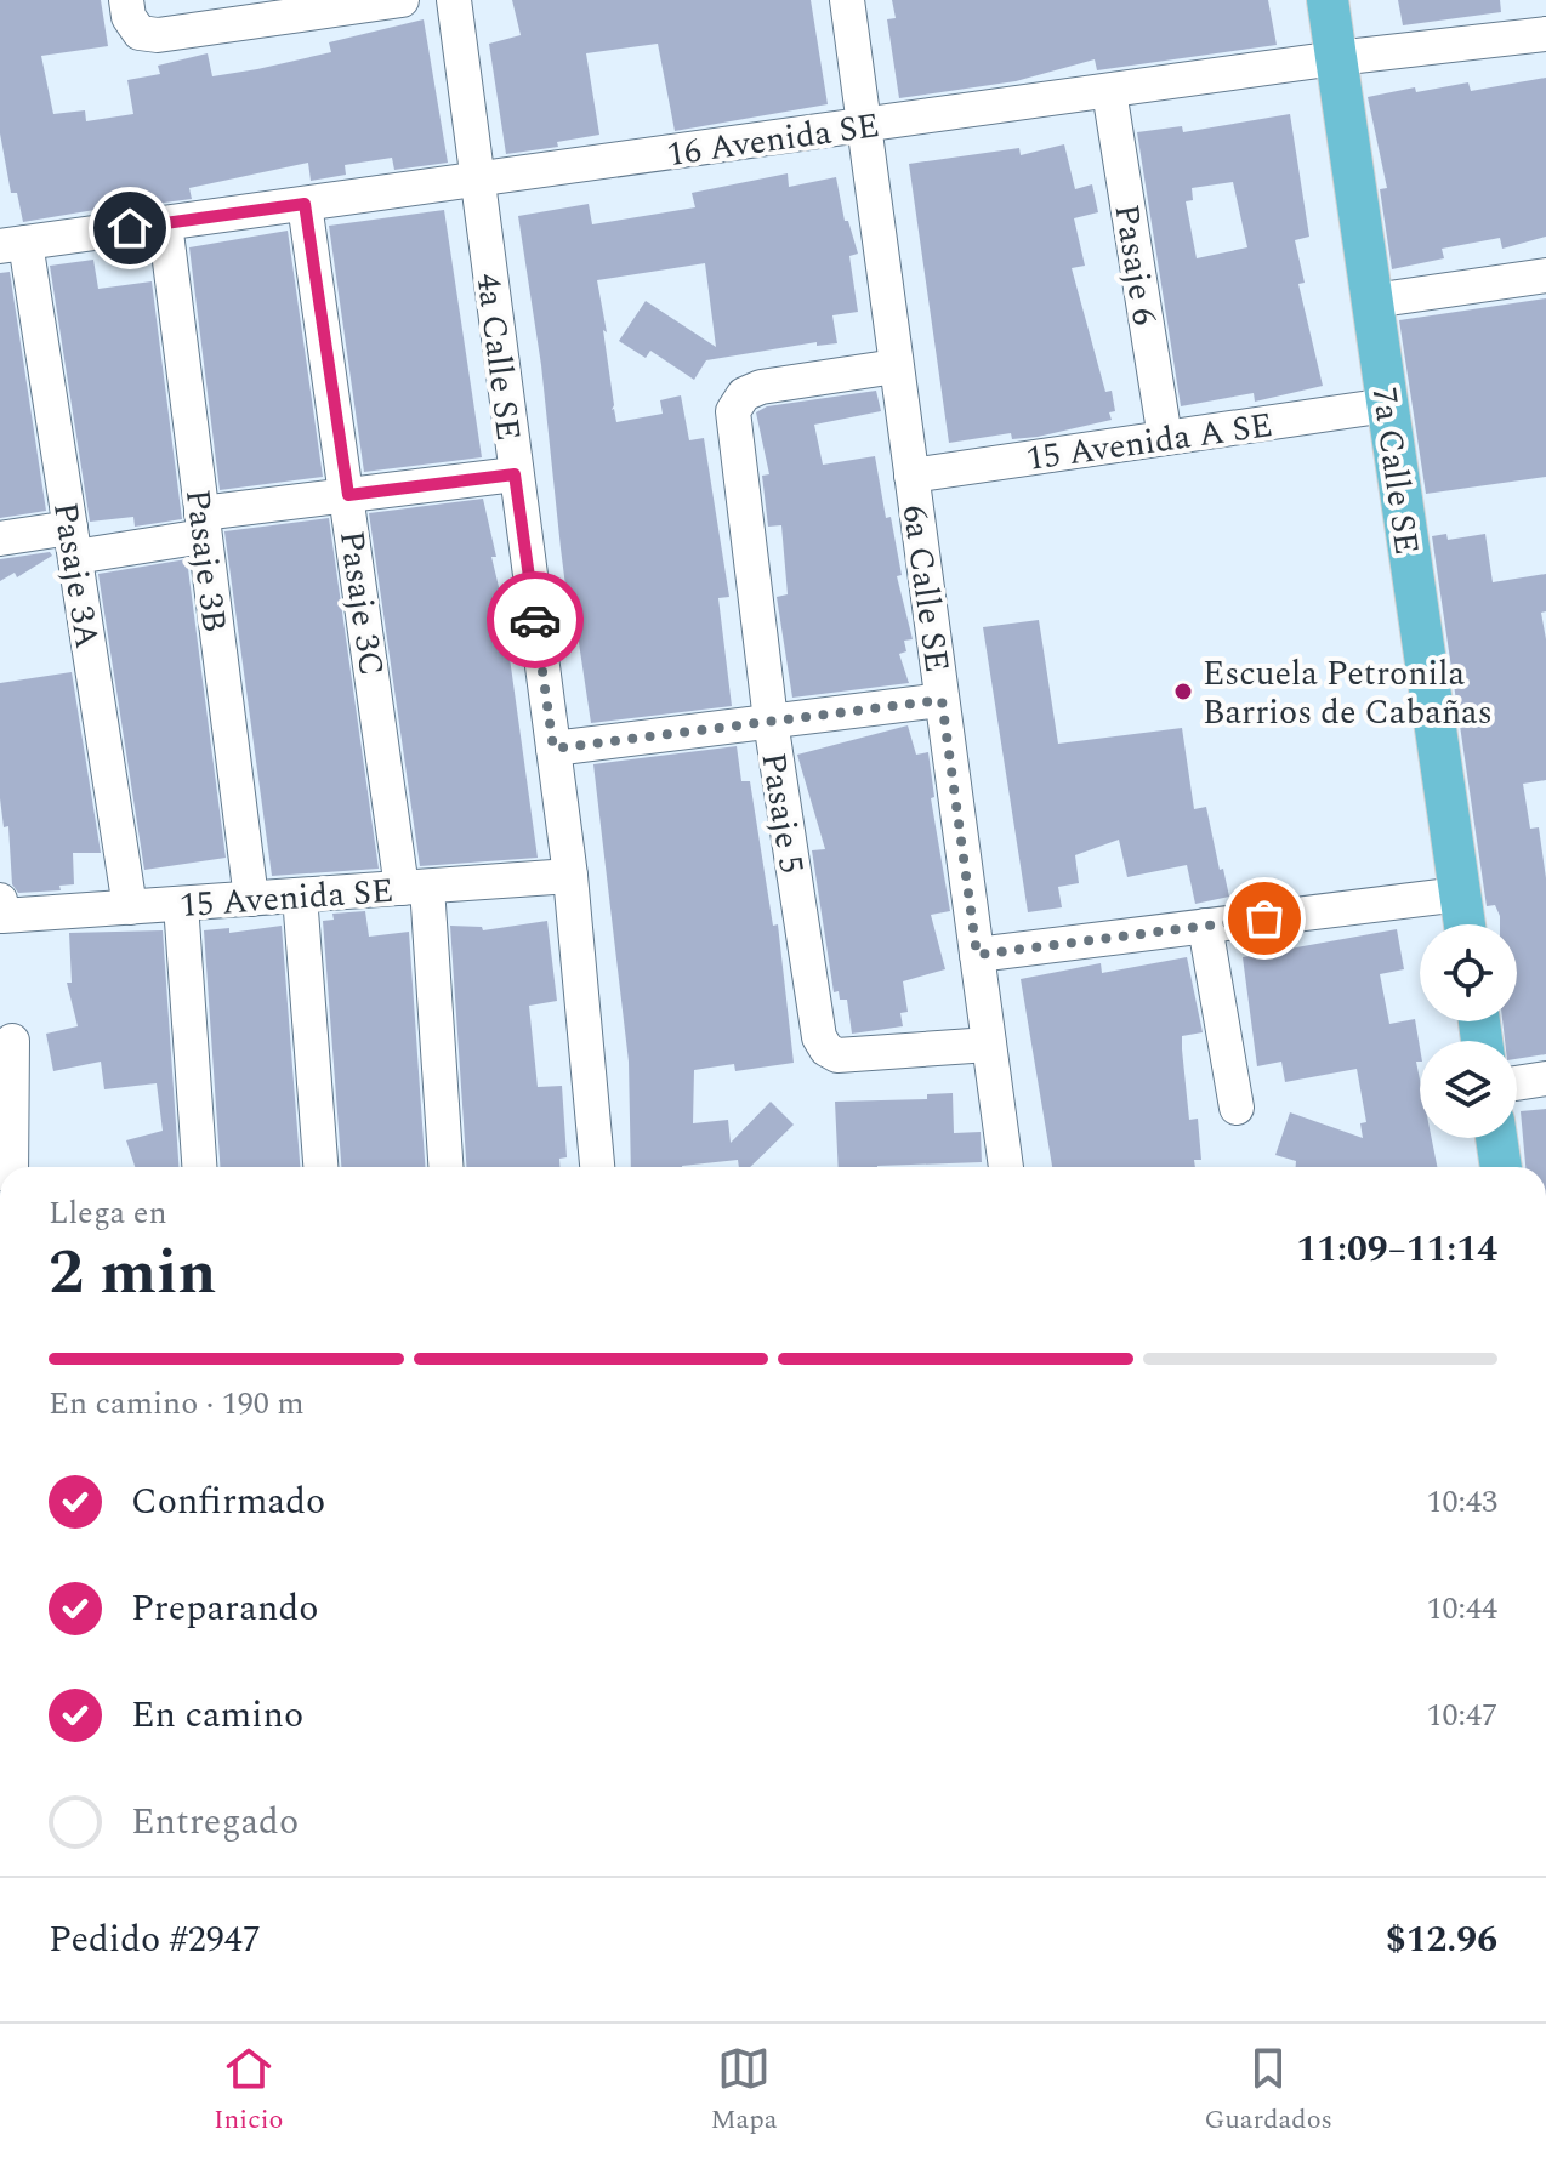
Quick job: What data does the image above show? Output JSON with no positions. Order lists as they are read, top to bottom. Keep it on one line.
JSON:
{"streets":{"main road":["7a Calle SE"],"street":["16 Avenida SE","Pasaje 6","4a Calle SE","15 Avenida A SE","Pasaje 3B","Pasaje 3A","6a Calle SE","Pasaje 3C","Pasaje 5","15 Avenida SE"]},"crossings":[["16 Avenida SE","Pasaje 6"],["16 Avenida SE","4a Calle SE"],["16 Avenida SE","7a Calle SE"],["16 Avenida SE","Pasaje 3B"],["16 Avenida SE","Pasaje 3A"],["16 Avenida SE","6a Calle SE"],["16 Avenida SE","Pasaje 3C"],["Pasaje 6","15 Avenida A SE"],["4a Calle SE","15 Avenida SE"],["15 Avenida A SE","7a Calle SE"],["15 Avenida A SE","6a Calle SE"],["Pasaje 3B","15 Avenida SE"],["Pasaje 3A","15 Avenida SE"],["6a Calle SE","Pasaje 5"],["Pasaje 3C","15 Avenida SE"]],"places":["Escuela Petronila Barrios de Cabañas"],"page":{"heading":["2 min","Llega en","11:09–11:14"],"panel":["Pedido #2947","$12.96"],"bar":"En camino · 190 m","list":[["Confirmado","10:43"],["Preparando","10:44"],["En camino","10:47"],"Entregado"],"tabs":["Inicio","Mapa","Guardados"]}}
